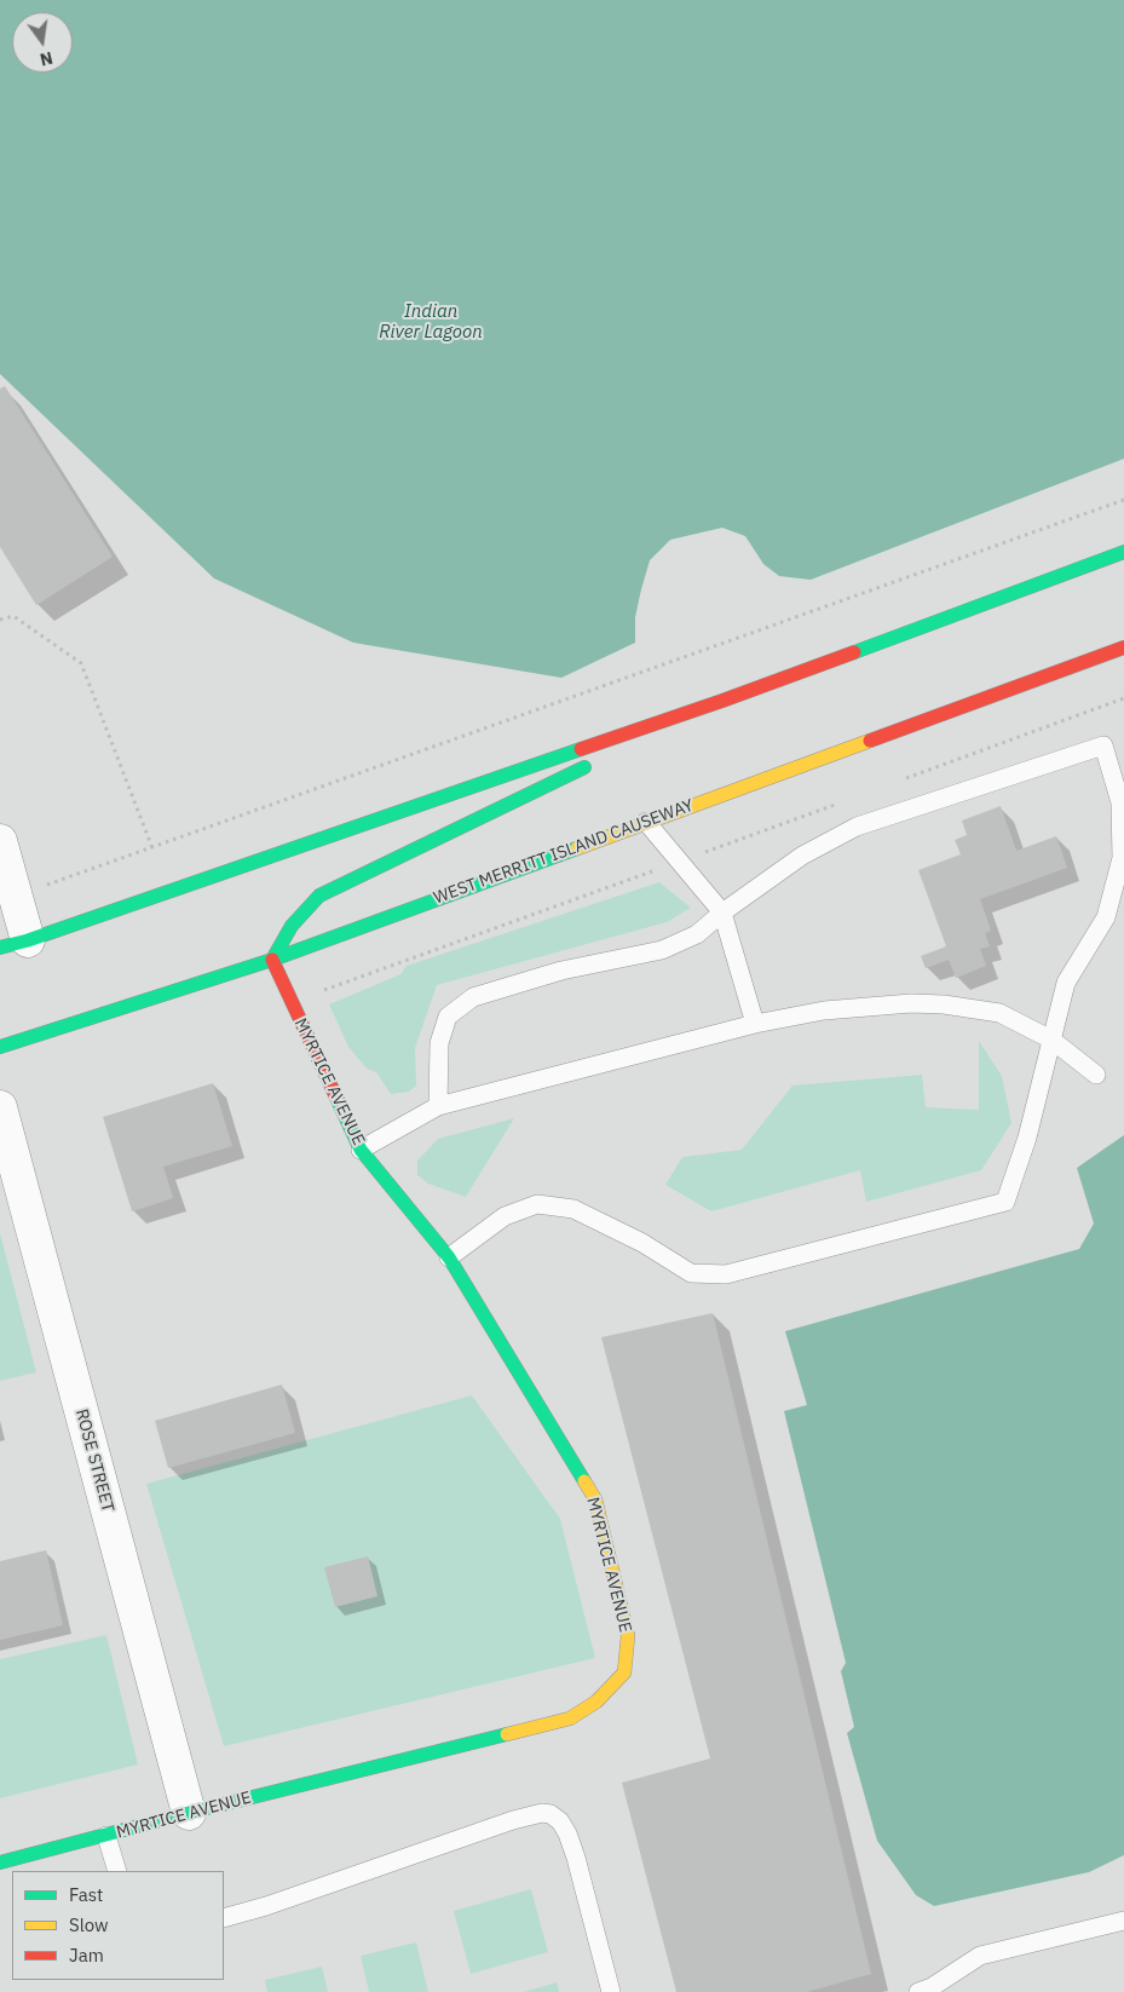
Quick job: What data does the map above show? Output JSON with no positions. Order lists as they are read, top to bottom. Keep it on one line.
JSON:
{"streets":{"main road":["WEST MERRITT ISLAND CAUSEWAY","MYRTICE AVENUE"],"street":["ROSE STREET"]},"crossings":[["WEST MERRITT ISLAND CAUSEWAY","MYRTICE AVENUE"],["MYRTICE AVENUE","ROSE STREET"]],"water":["Indian River Lagoon"],"legend":["Fast","Slow","Jam"],"north":"bottom"}
